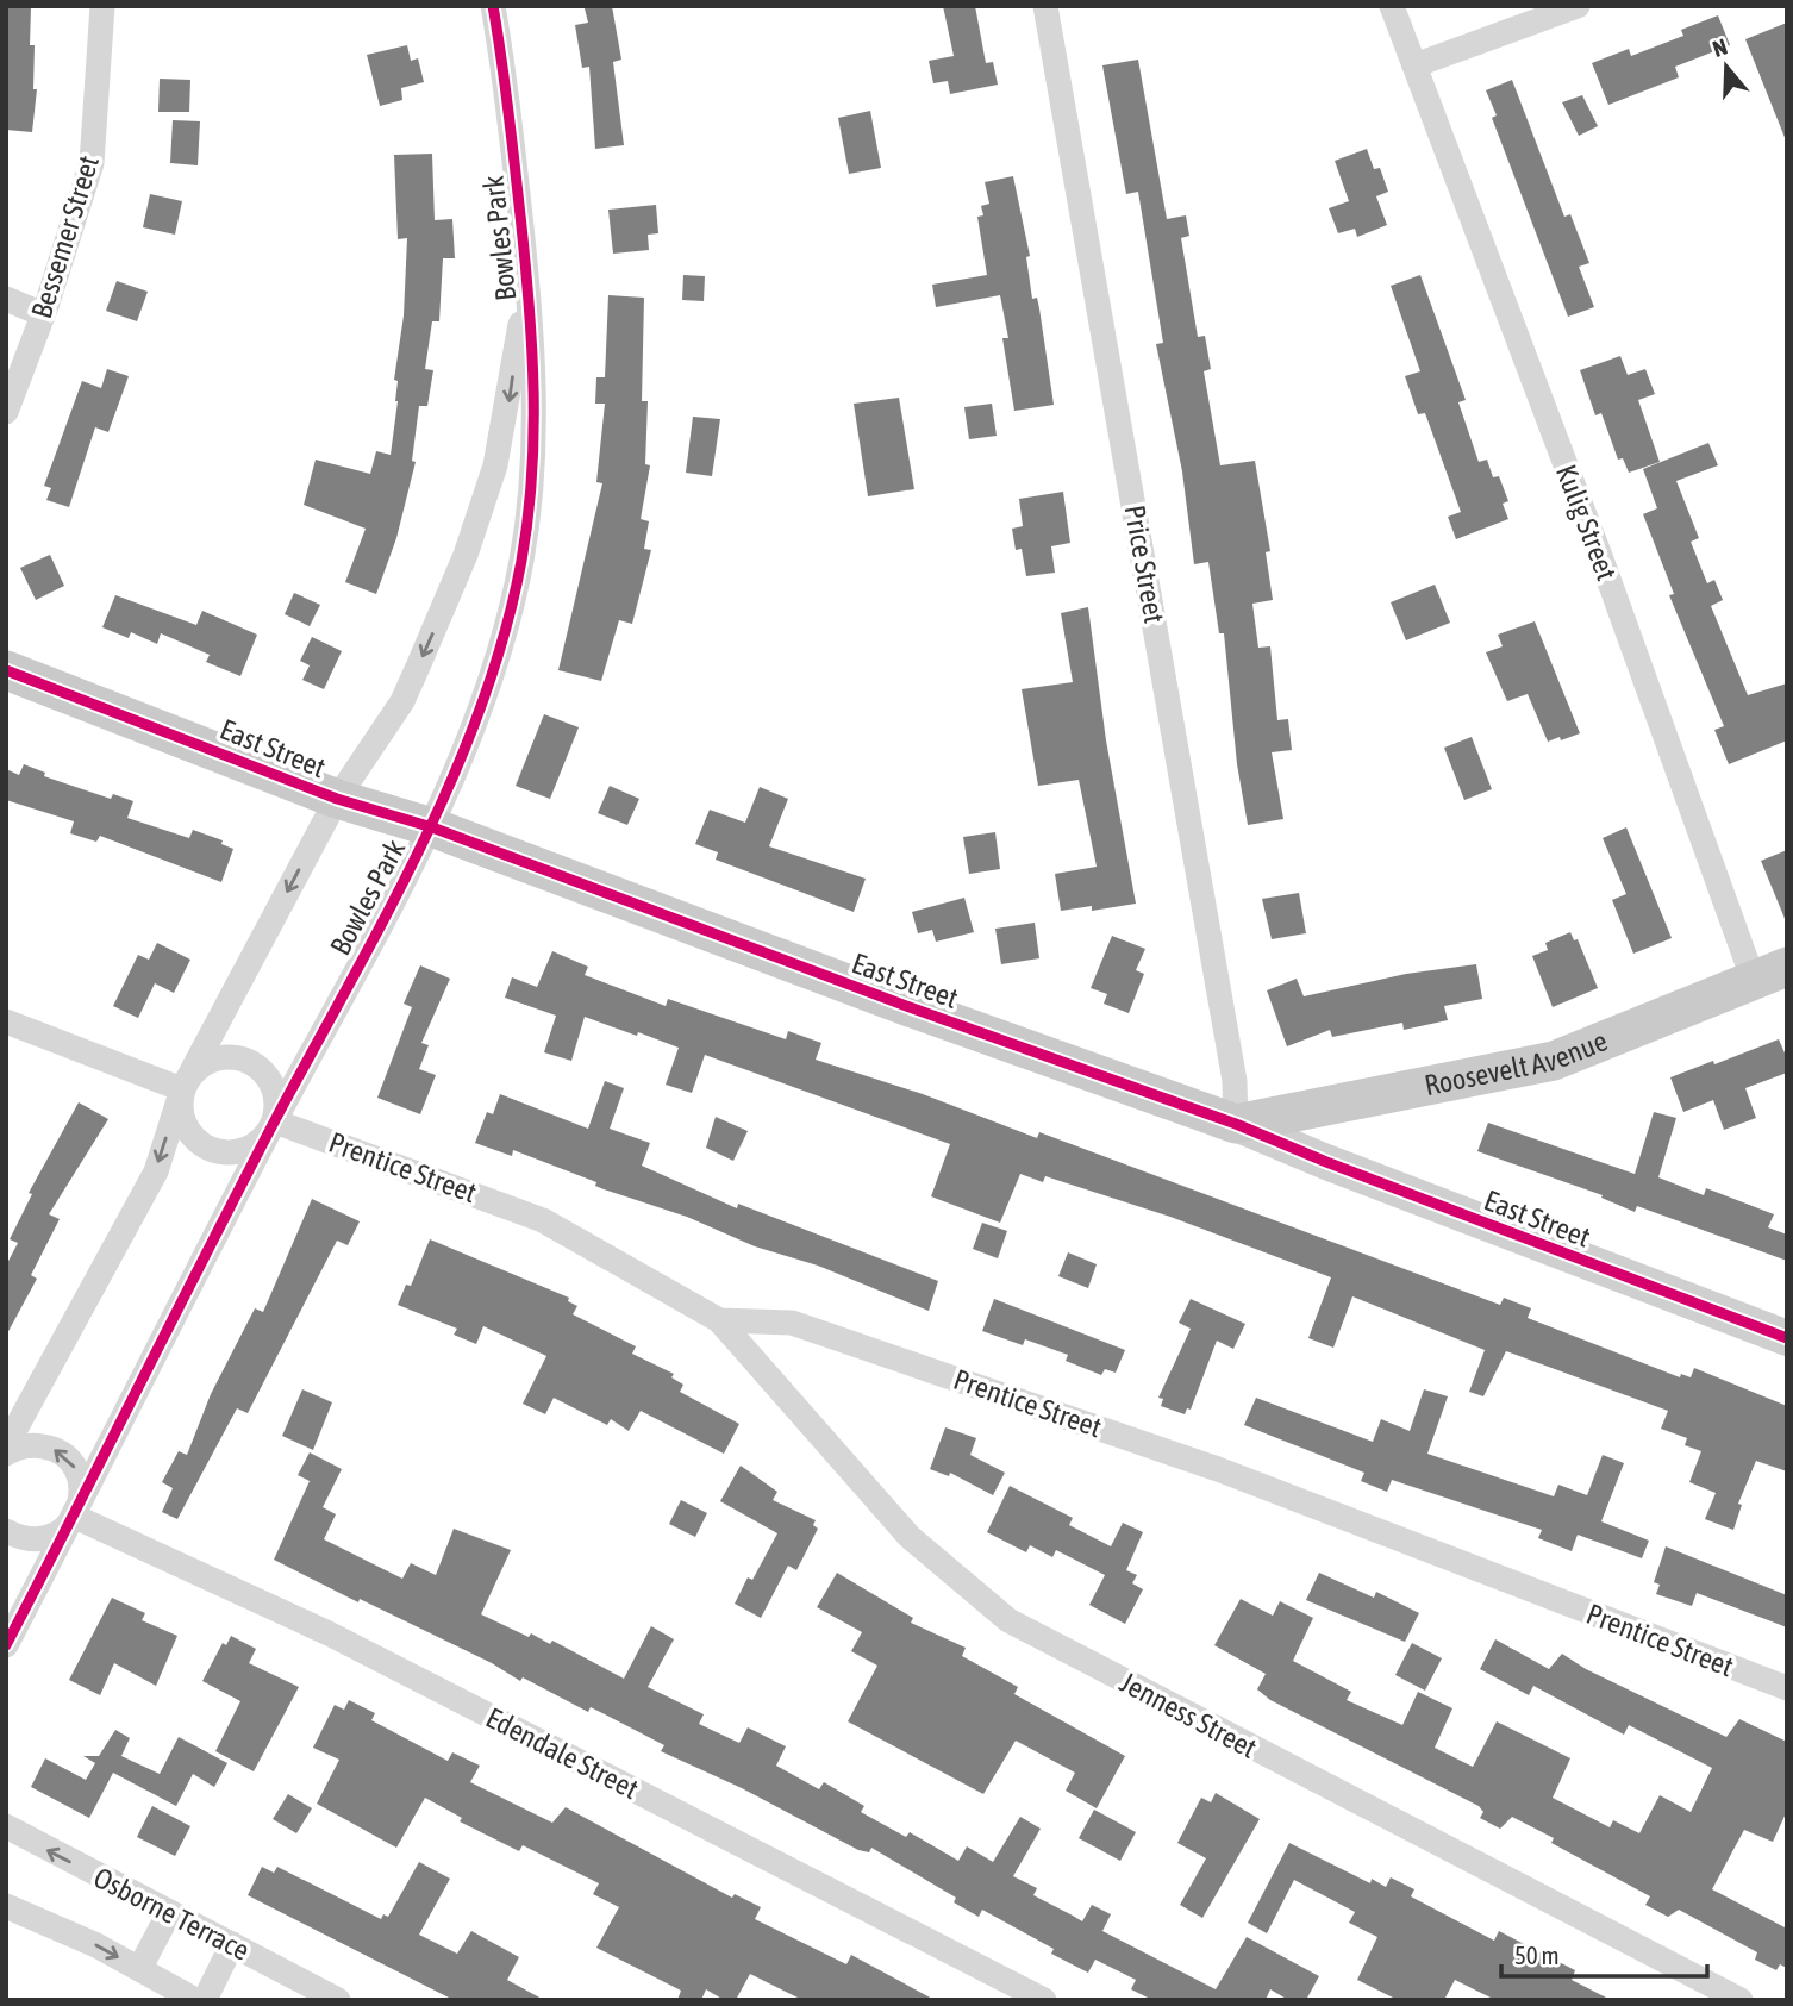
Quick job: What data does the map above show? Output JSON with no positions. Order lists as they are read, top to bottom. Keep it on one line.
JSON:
{"streets":{"main road":["East Street","Roosevelt Avenue"],"street":["Bessemer Street","Bowles Park","Kulig Street","Price Street","Prentice Street","Jenness Street","Edendale Street","Osborne Terrace"]},"crossings":[["Bowles Park","East Street"],["Bowles Park","Prentice Street"],["Bowles Park","Edendale Street"],["Kulig Street","Roosevelt Avenue"],["Price Street","East Street"],["Price Street","Roosevelt Avenue"],["East Street","Roosevelt Avenue"],["Prentice Street","Jenness Street"]],"scale_bar":"50 m","north":"top"}
